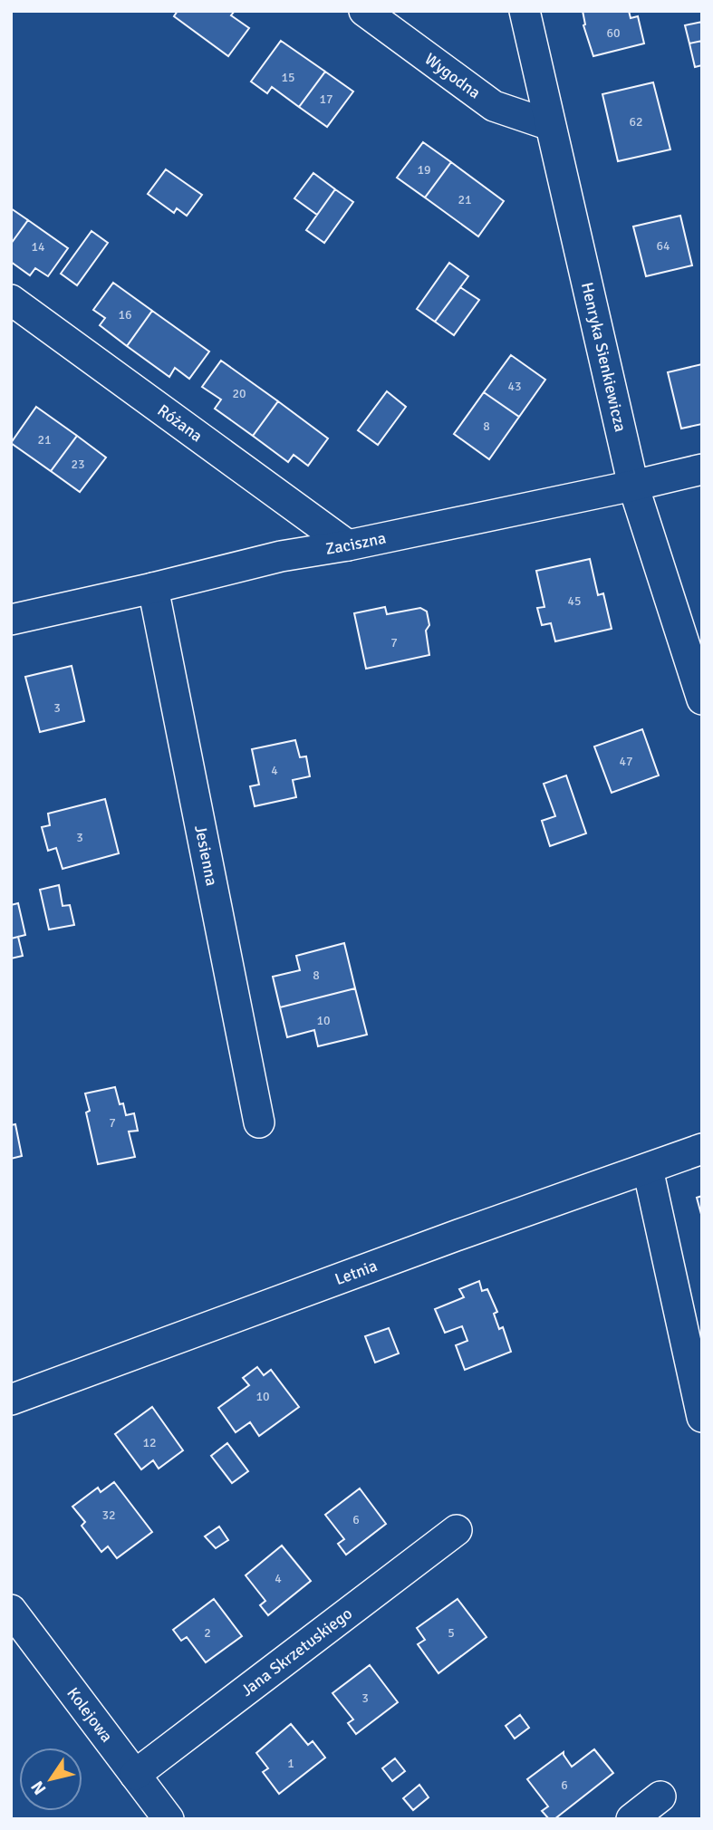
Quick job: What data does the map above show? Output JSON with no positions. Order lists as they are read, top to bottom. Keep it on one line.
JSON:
{"streets":{"street":["Wygodna","Henryka Sienkiewicza","Różana","Zaciszna","Jesienna","Letnia","Jana Skrzetuskiego","Kolejowa"]},"crossings":[["Wygodna","Henryka Sienkiewicza"],["Henryka Sienkiewicza","Zaciszna"],["Różana","Zaciszna"],["Zaciszna","Jesienna"],["Jana Skrzetuskiego","Kolejowa"]],"house_numbers":["60","15","17","62","19","21","64","14","16","43","20","8","21","23","45","7","3","47","4","3","8","10","7","10","12","32","6","4","2","5","3","1","6"],"north":"bottom left"}
